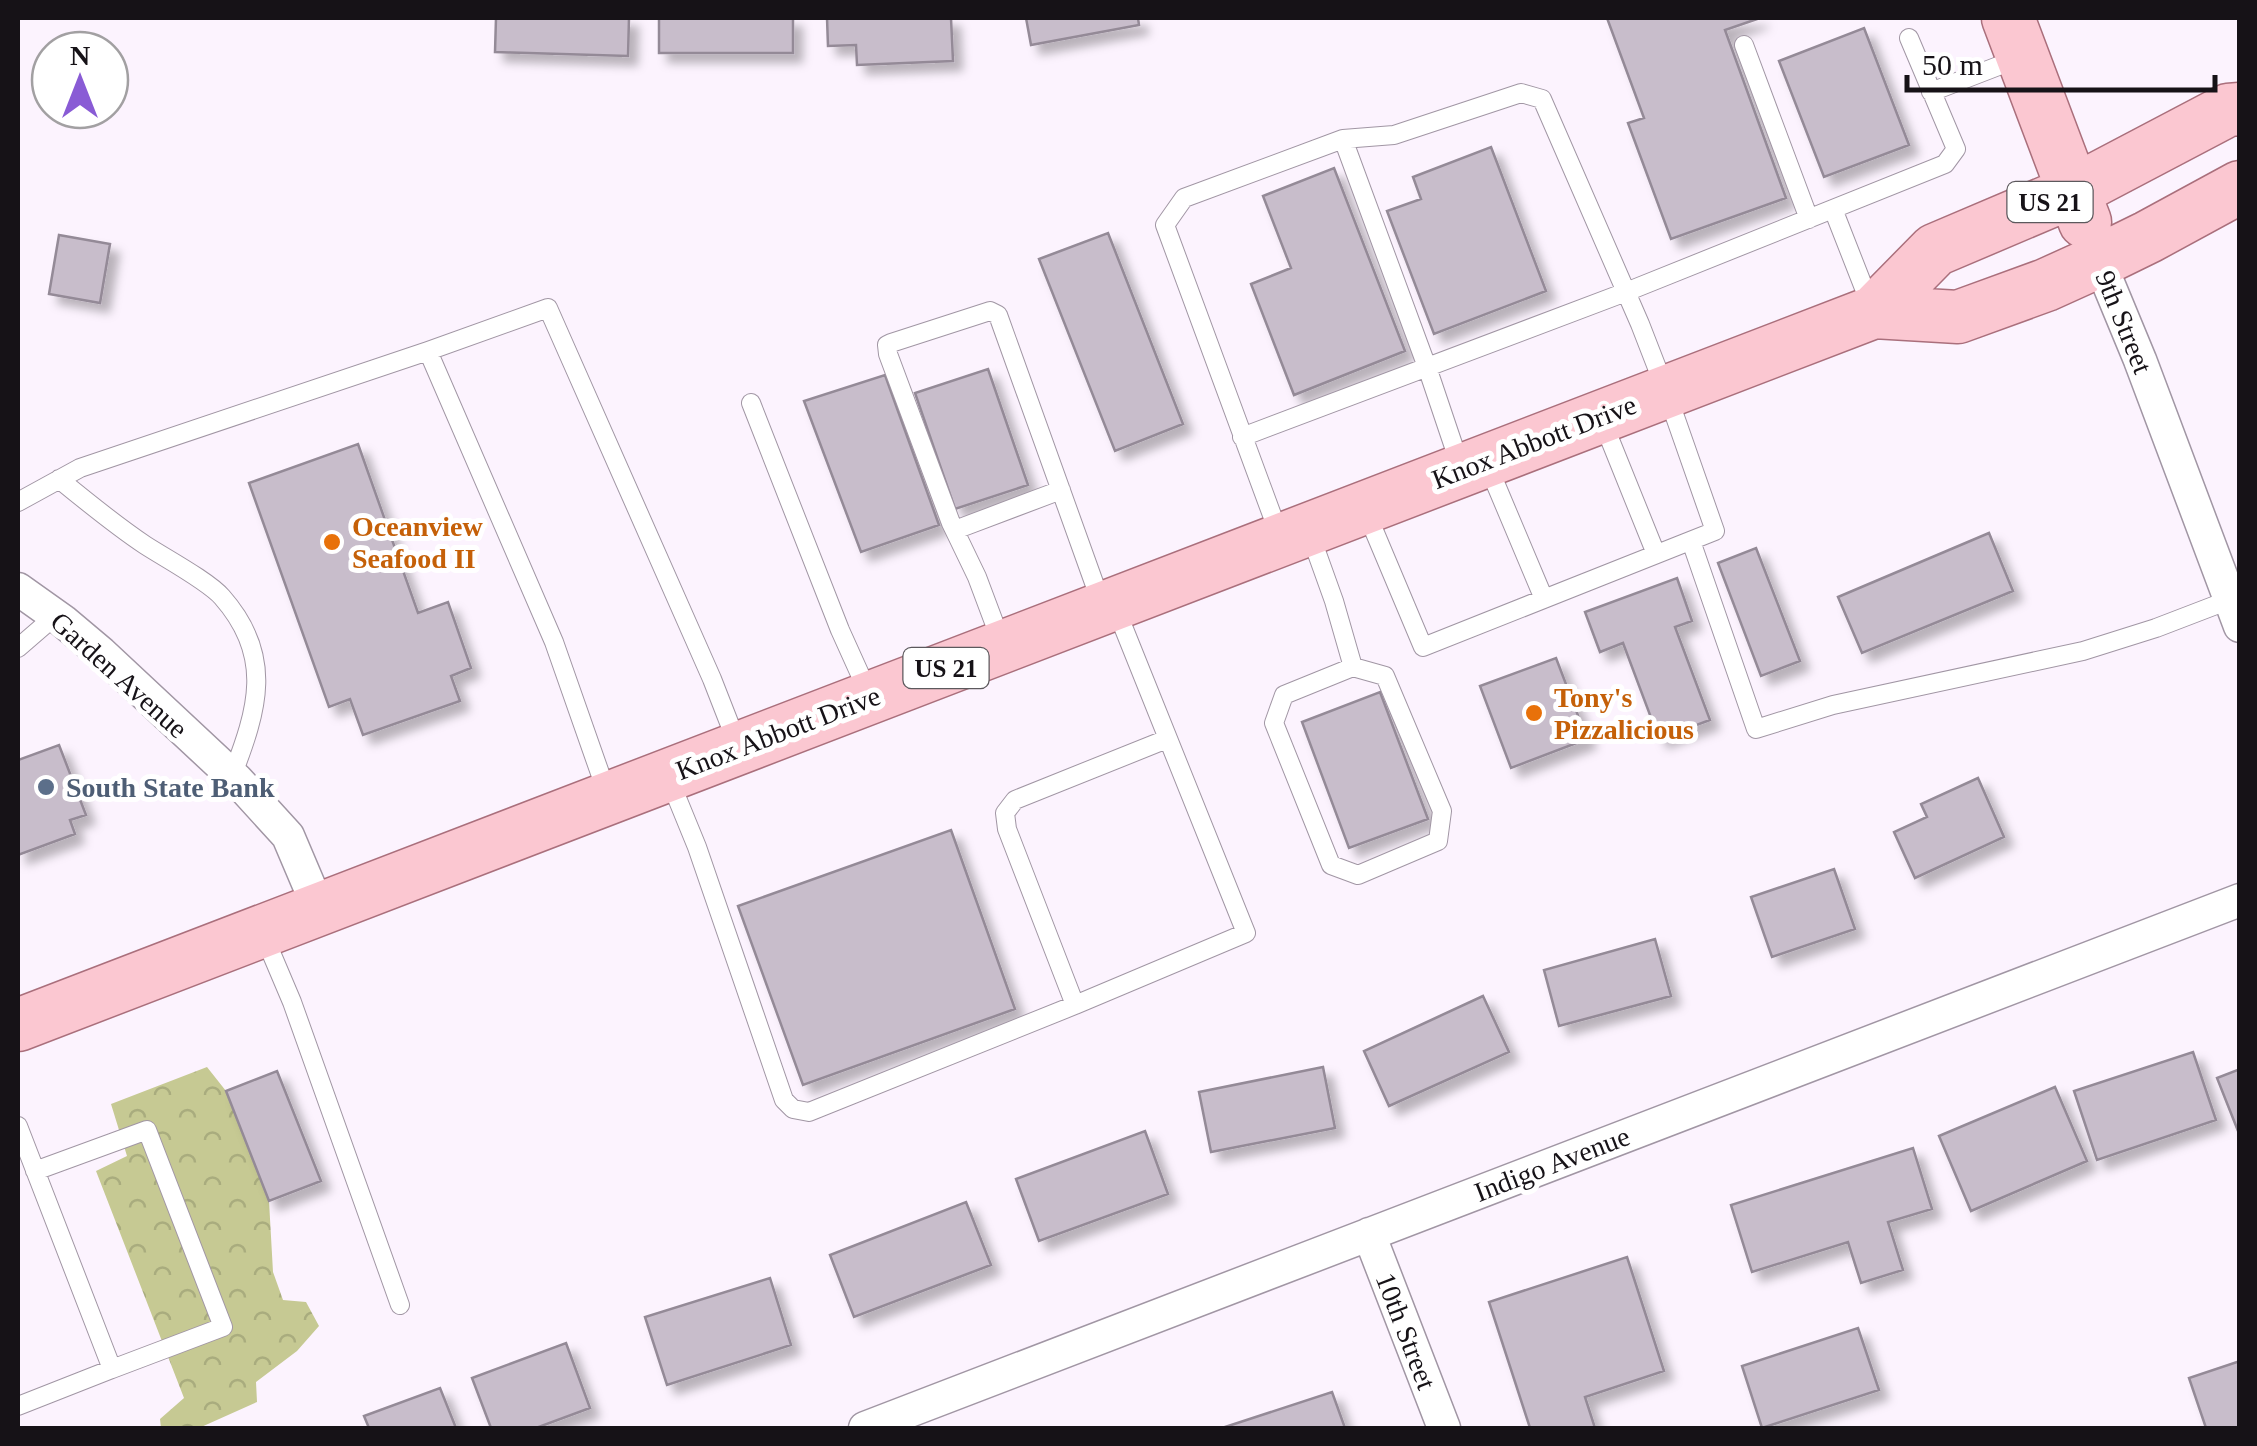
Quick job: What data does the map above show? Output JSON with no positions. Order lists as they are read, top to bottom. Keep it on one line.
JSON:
{"streets":{"main road":["US 21","9th Street","Knox Abbott Drive"],"street":["Garden Avenue","Indigo Avenue","10th Street"]},"crossings":[["9th Street","Knox Abbott Drive"],["Knox Abbott Drive","Garden Avenue"],["Indigo Avenue","10th Street"]],"places":["Oceanview Seafood II","Tony's Pizzalicious","South State Bank"],"scale_bar":"50 m","north":"top"}
